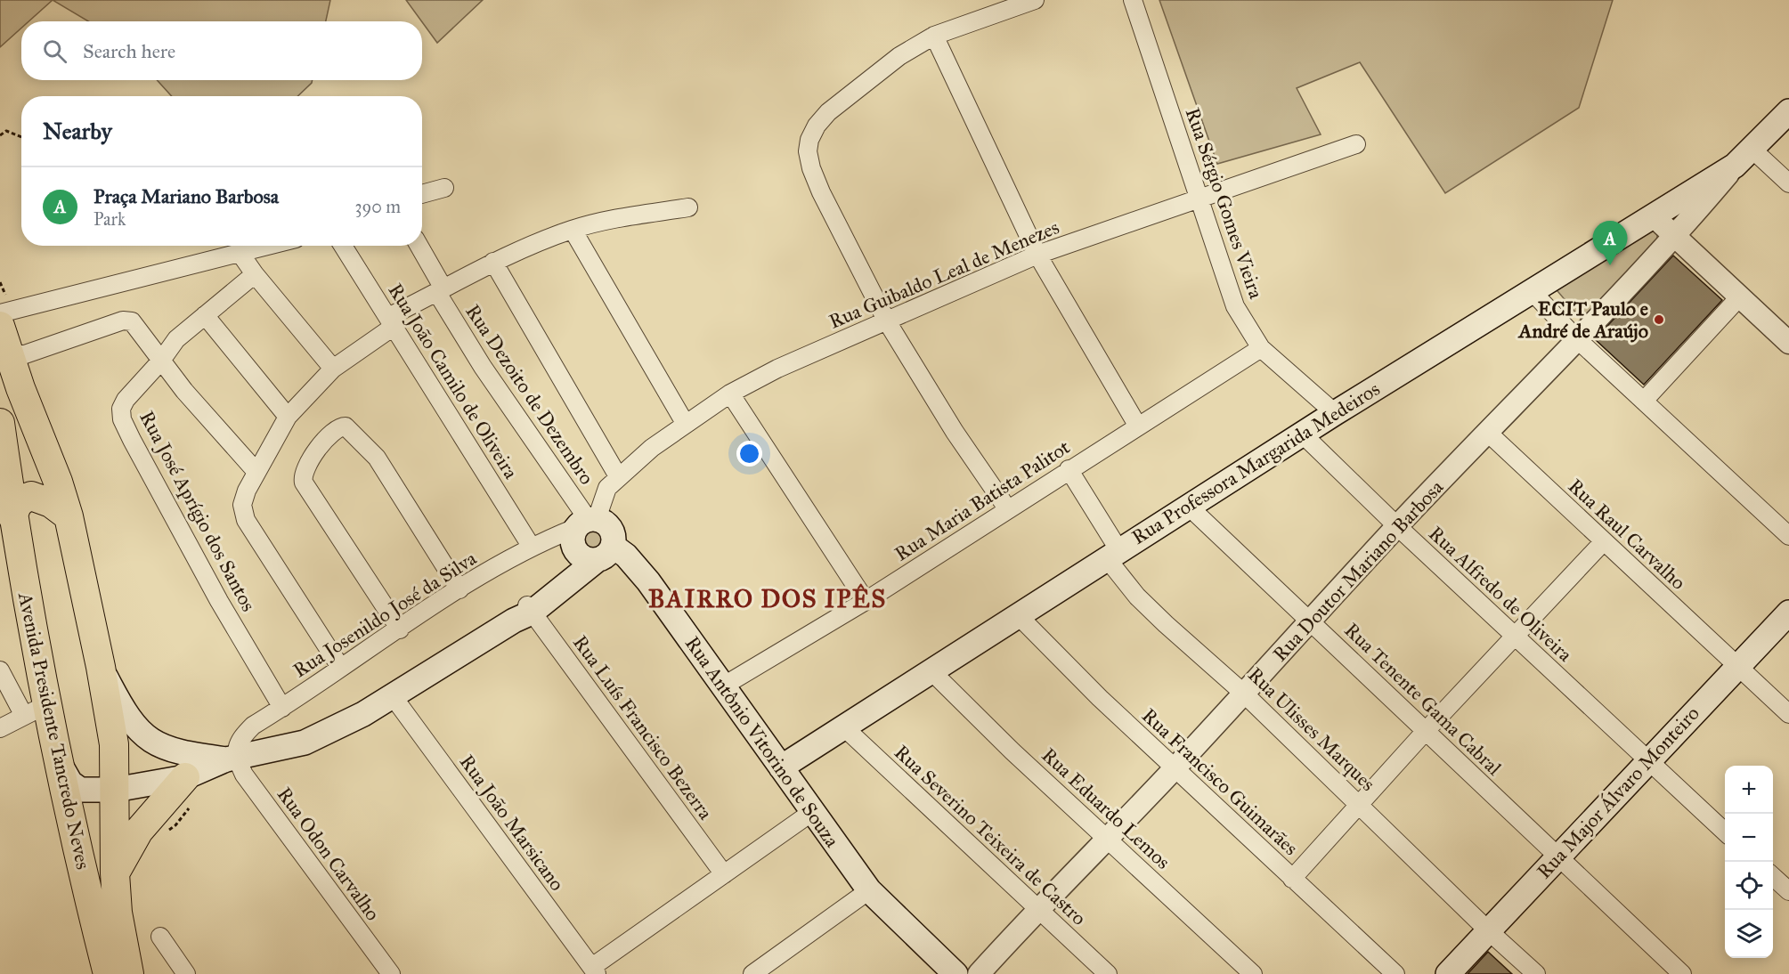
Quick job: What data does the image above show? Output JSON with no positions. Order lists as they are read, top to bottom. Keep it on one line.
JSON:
{"streets":{"main road":["Rua Professora Margarida Medeiros","Avenida Presidente Tancredo Neves","Rua Antônio Vitorino de Souza","Rua Major Álvaro Monteiro"],"street":["Rua Sérgio Gomes Vieira","Rua Guibaldo Leal de Menezes","Rua João Camilo de Oliveira","Rua Dezoito de Dezembro","Rua Maria Batista Palitot","Rua José Aprígio dos Santos","Rua Raul Carvalho","Rua Doutor Mariano Barbosa","Rua Alfredo de Oliveira","Rua Josenildo José da Silva","Rua Tenente Gama Cabral","Rua Luís Francisco Bezerra","Rua Ulisses Marques","Rua Francisco Guimarães","Rua Eduardo Lemos","Rua João Marsicano","Rua Severino Teixeira de Castro","Rua Odon Carvalho"]},"crossings":[["Rua Sérgio Gomes Vieira","Rua Guibaldo Leal de Menezes"],["Rua Sérgio Gomes Vieira","Rua Professora Margarida Medeiros"],["Rua Sérgio Gomes Vieira","Rua Maria Batista Palitot"],["Rua Guibaldo Leal de Menezes","Rua Dezoito de Dezembro"],["Rua Guibaldo Leal de Menezes","Rua Josenildo José da Silva"],["Rua Guibaldo Leal de Menezes","Rua Antônio Vitorino de Souza"],["Rua João Camilo de Oliveira","Rua Josenildo José da Silva"],["Rua Dezoito de Dezembro","Rua Josenildo José da Silva"],["Rua Dezoito de Dezembro","Rua Antônio Vitorino de Souza"],["Rua Professora Margarida Medeiros","Rua Doutor Mariano Barbosa"],["Rua Professora Margarida Medeiros","Rua Alfredo de Oliveira"],["Rua Professora Margarida Medeiros","Rua Tenente Gama Cabral"],["Rua Professora Margarida Medeiros","Rua Ulisses Marques"],["Rua Professora Margarida Medeiros","Rua Antônio Vitorino de Souza"],["Rua Professora Margarida Medeiros","Rua Francisco Guimarães"],["Rua Professora Margarida Medeiros","Rua Eduardo Lemos"],["Rua Professora Margarida Medeiros","Rua Severino Teixeira de Castro"],["Rua Maria Batista Palitot","Rua Ulisses Marques"],["Rua Maria Batista Palitot","Rua Antônio Vitorino de Souza"],["Rua José Aprígio dos Santos","Rua Josenildo José da Silva"],["Rua Raul Carvalho","Rua Doutor Mariano Barbosa"],["Rua Raul Carvalho","Rua Major Álvaro Monteiro"],["Rua Doutor Mariano Barbosa","Rua Alfredo de Oliveira"],["Rua Doutor Mariano Barbosa","Rua Tenente Gama Cabral"],["Rua Doutor Mariano Barbosa","Rua Ulisses Marques"],["Rua Doutor Mariano Barbosa","Rua Francisco Guimarães"],["Rua Doutor Mariano Barbosa","Rua Eduardo Lemos"],["Rua Doutor Mariano Barbosa","Rua Severino Teixeira de Castro"],["Rua Alfredo de Oliveira","Rua Major Álvaro Monteiro"],["Rua Josenildo José da Silva","Rua Antônio Vitorino de Souza"],["Rua Josenildo José da Silva","Rua Odon Carvalho"],["Rua Tenente Gama Cabral","Rua Major Álvaro Monteiro"],["Rua Ulisses Marques","Rua Major Álvaro Monteiro"]],"districts":["BAIRRO DOS IPÊS"],"places":["ECIT Paulo e André de Araújo"],"page":{"search":"Search here","heading":"Nearby","list":[{"mark":"A","name":"Praça Mariano Barbosa","note":"Park","value":"390 m"}],"pins":"A","map_buttons":["+","−"]}}
